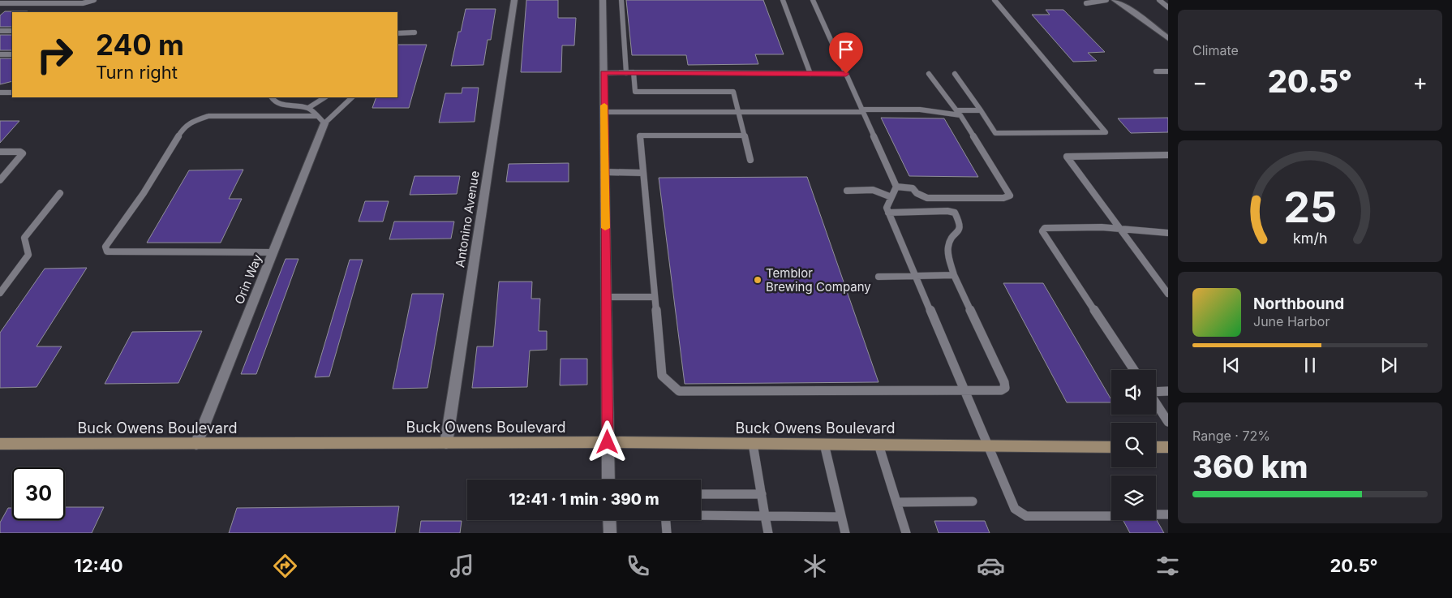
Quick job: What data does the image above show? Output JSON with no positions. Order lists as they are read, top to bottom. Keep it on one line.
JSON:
{"streets":{"main road":["Buck Owens Boulevard"],"street":["Antonino Avenue","Orin Way"]},"crossings":[["Antonino Avenue","Buck Owens Boulevard"],["Orin Way","Buck Owens Boulevard"]],"places":["Temblor Brewing Company"],"page":{"tile":["Climate",["Range · 72%","360 km"]],"turn":["240 m","Turn right"],"heat":["−","20.5°","+"],"song":["Northbound","June Harbor"],"limit":"30","trip":"12:41 · 1 min · 390 m","tabs":["12:40","20.5°"],"gauge":["25","km/h"]}}
